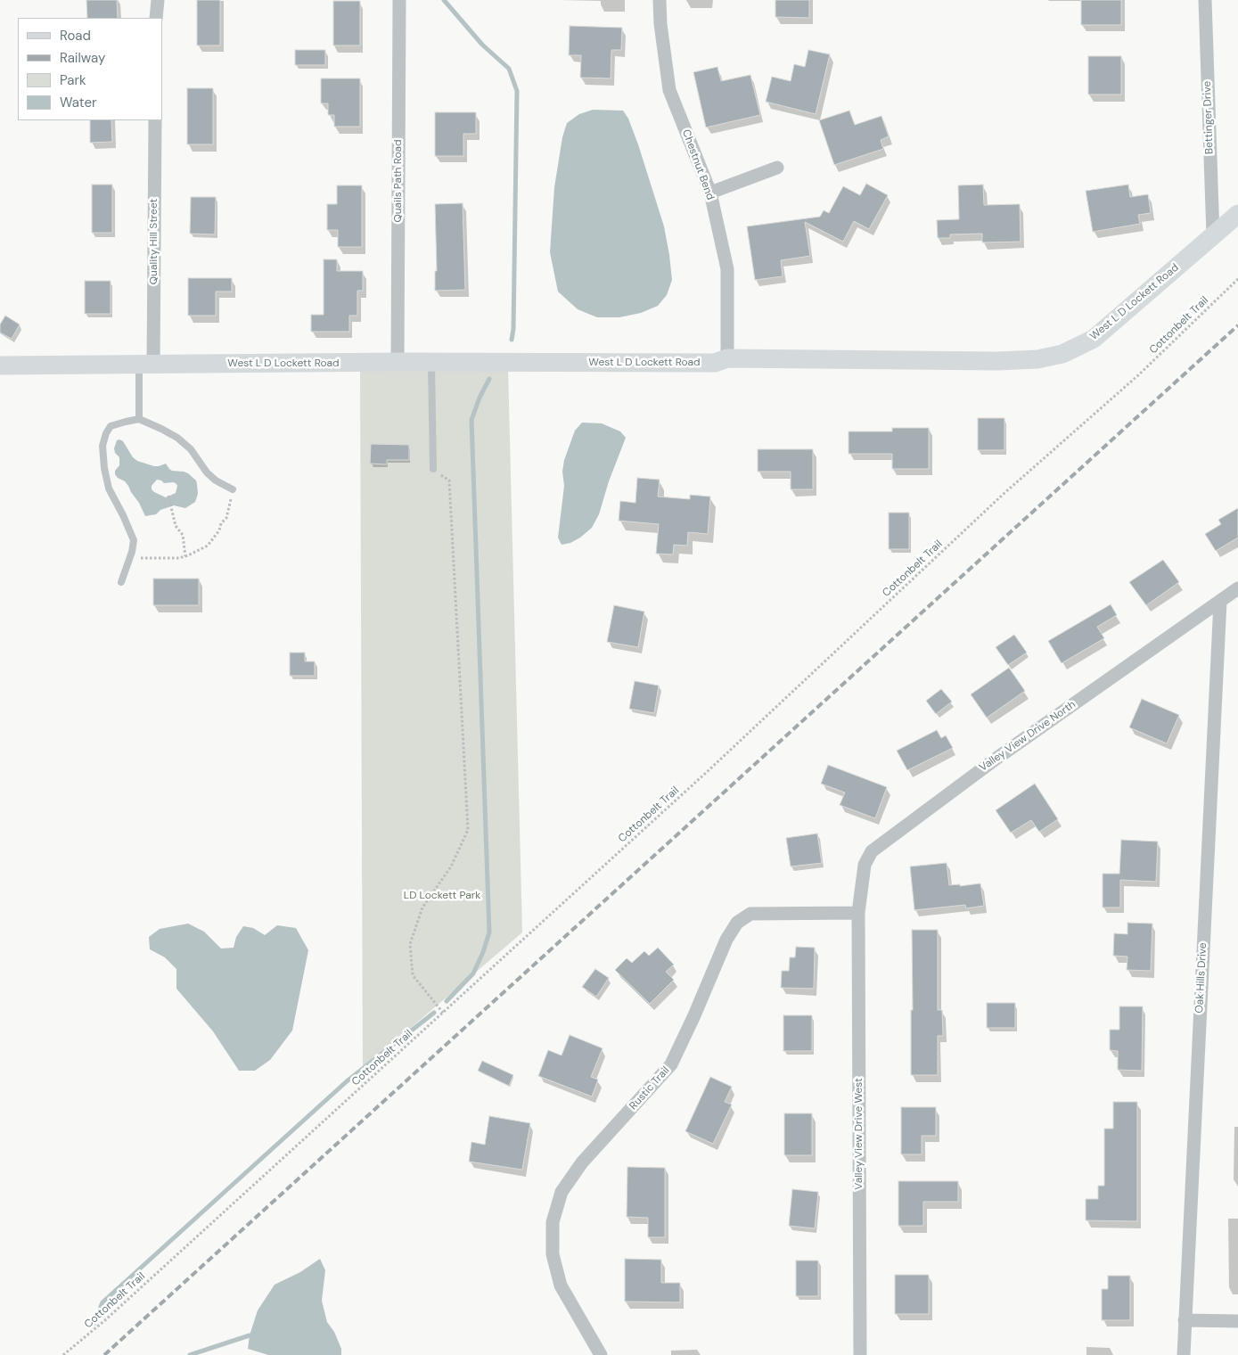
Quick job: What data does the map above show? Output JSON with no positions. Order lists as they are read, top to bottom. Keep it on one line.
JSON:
{"streets":{"main road":["West L D Lockett Road"],"street":["Bettinger Drive","Chestnut Bend","Quails Path Road","Quality Hill Street","Valley View Drive North","Oak Hills Drive","Rustic Trail","Valley View Drive West"],"path":["Cottonbelt Trail"]},"crossings":[["Bettinger Drive","West L D Lockett Road"],["Chestnut Bend","West L D Lockett Road"],["Quails Path Road","West L D Lockett Road"],["Quality Hill Street","West L D Lockett Road"],["Valley View Drive North","Oak Hills Drive"],["Valley View Drive North","Rustic Trail"],["Valley View Drive North","Valley View Drive West"],["Rustic Trail","Valley View Drive West"]],"parks":["LD Lockett Park"],"legend":["Road","Railway","Park","Water"]}
